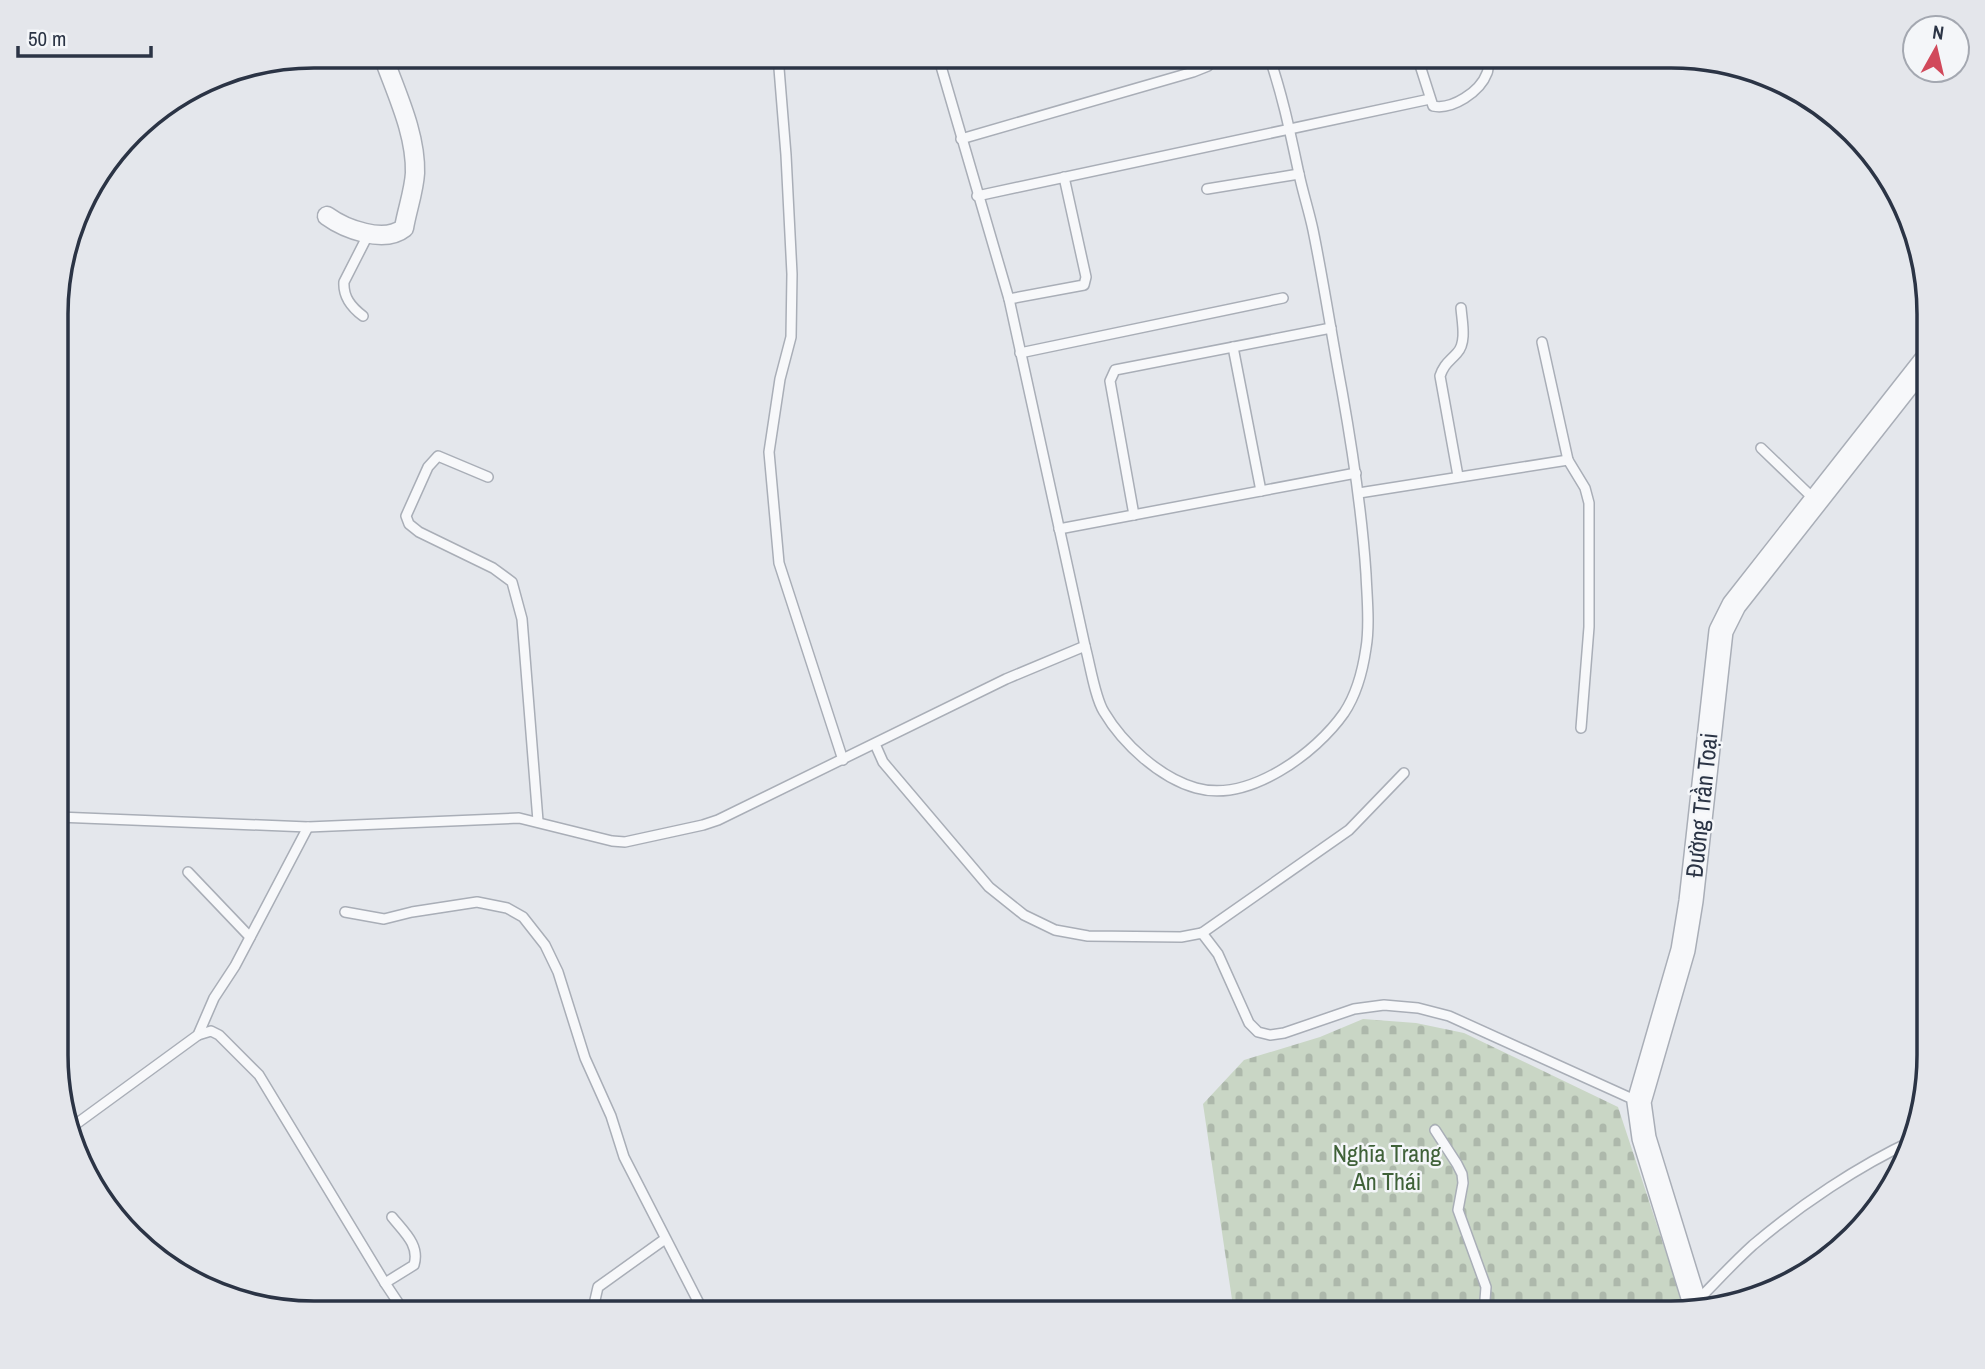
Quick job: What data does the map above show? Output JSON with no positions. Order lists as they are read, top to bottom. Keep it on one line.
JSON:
{"streets":{"street":["Đường Trần Toại"]},"parks":["Nghĩa Trang An Thái"],"scale_bar":"50 m","north":"top"}
